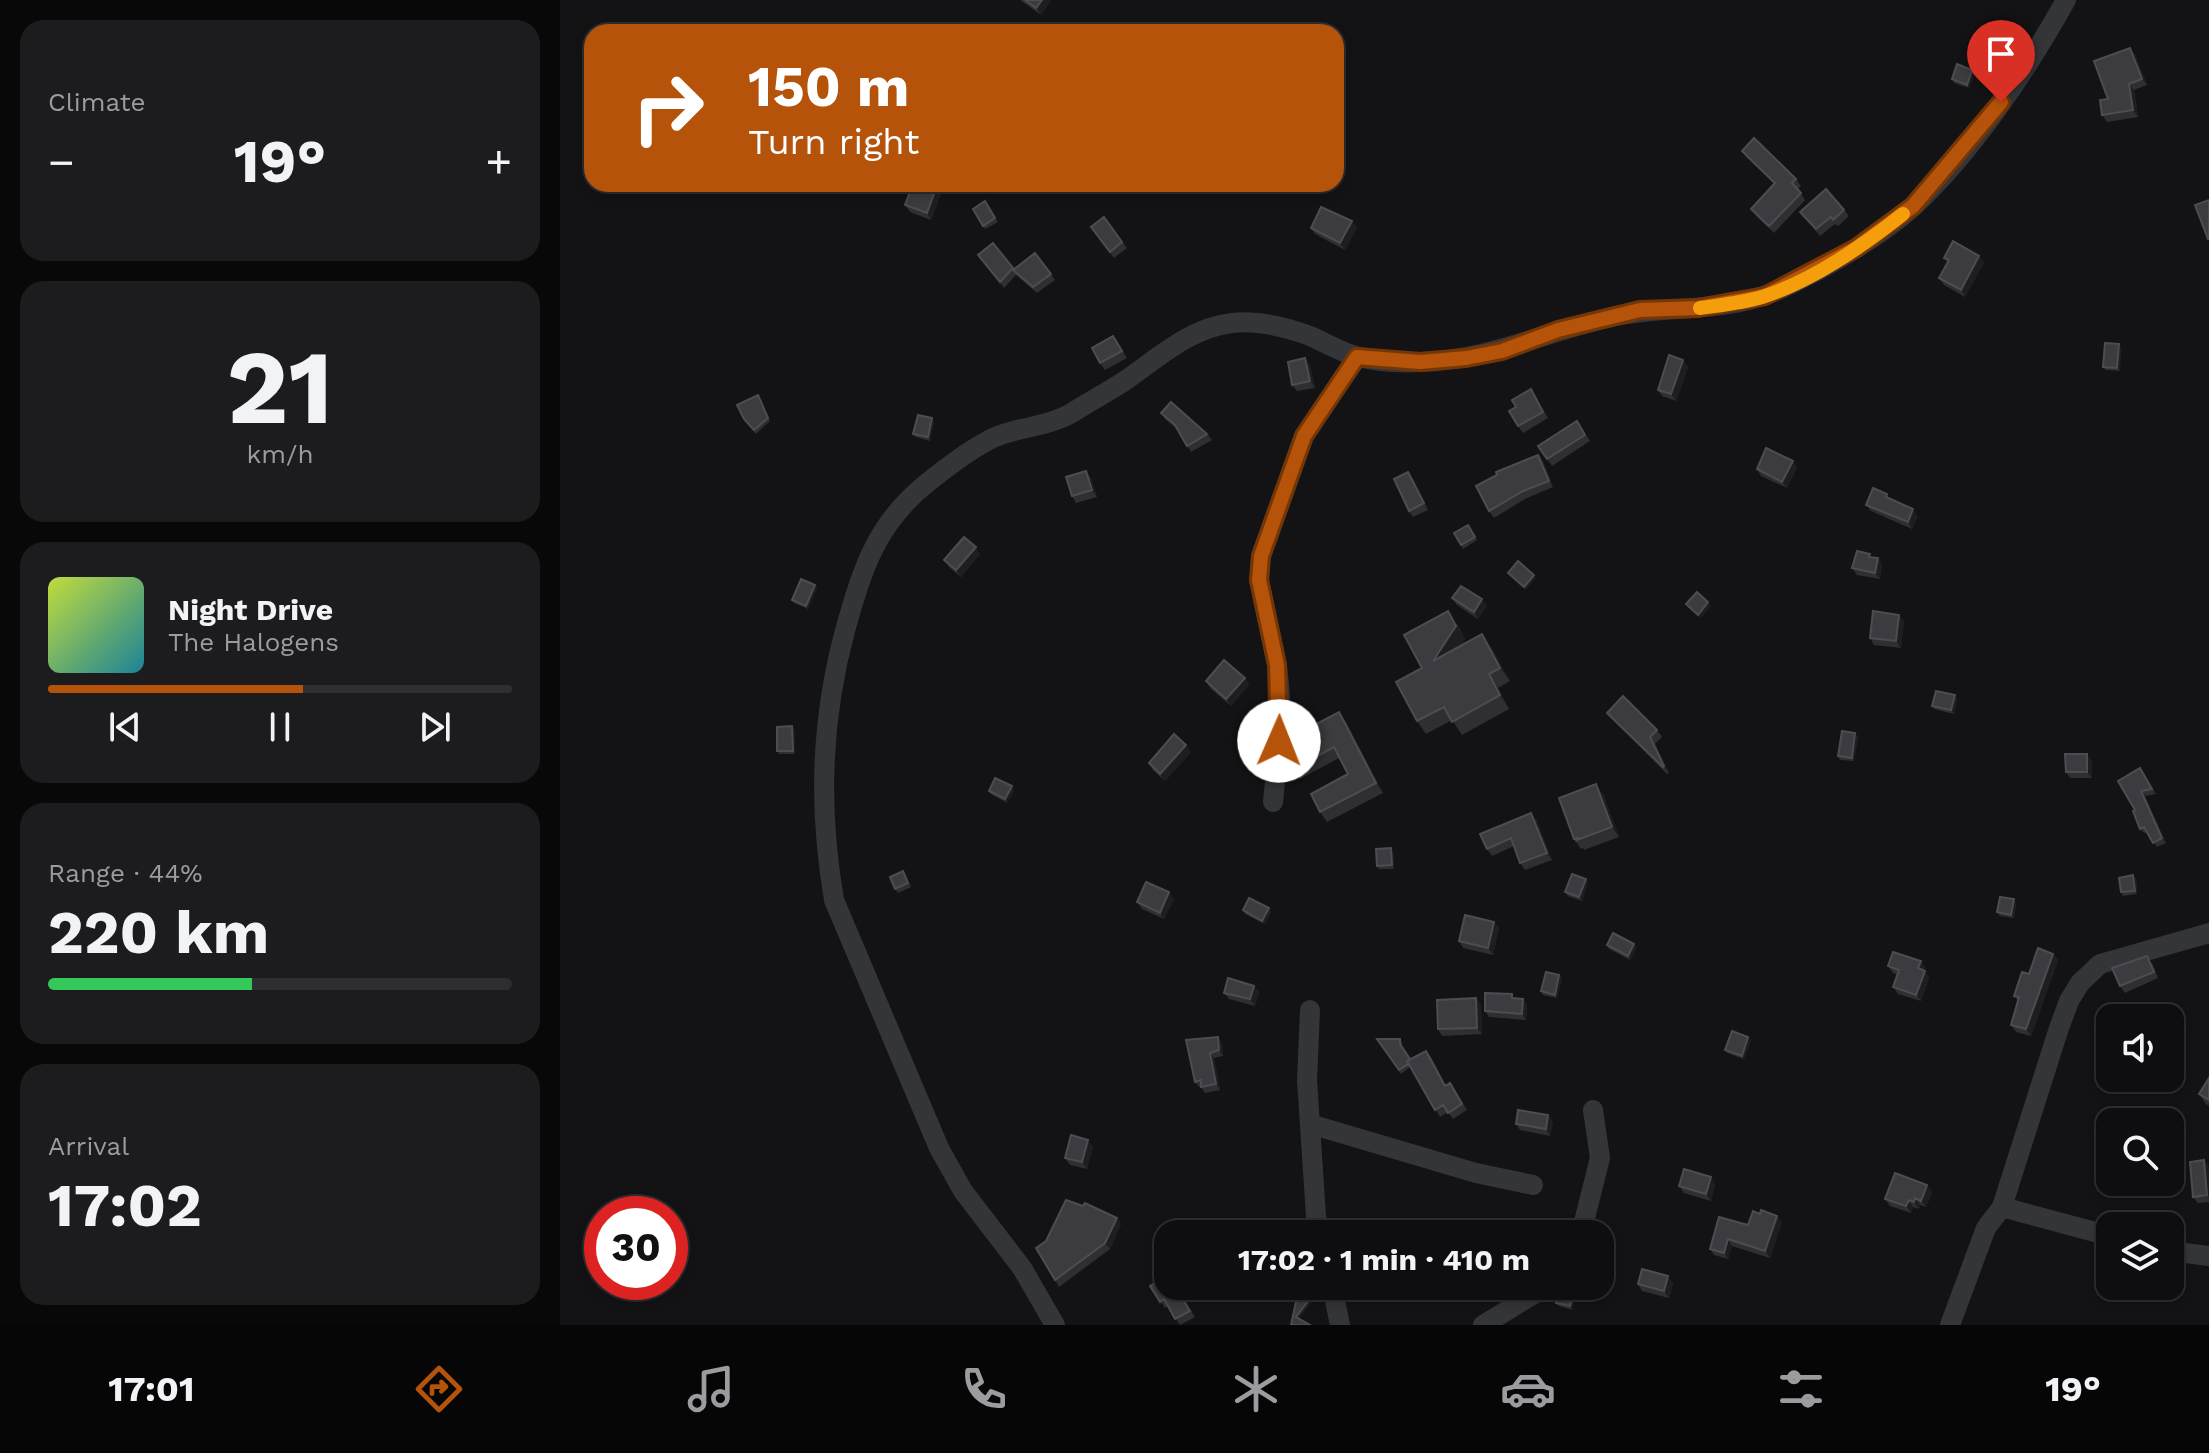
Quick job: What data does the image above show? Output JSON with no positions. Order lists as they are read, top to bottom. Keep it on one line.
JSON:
{"page":{"tile":["Climate",["21","km/h"],["Range · 44%","220 km"],["Arrival","17:02"]],"turn":["150 m","Turn right"],"heat":["−","19°","+"],"song":["Night Drive","The Halogens"],"limit":"30","trip":"17:02 · 1 min · 410 m","tabs":["17:01","19°"]}}
